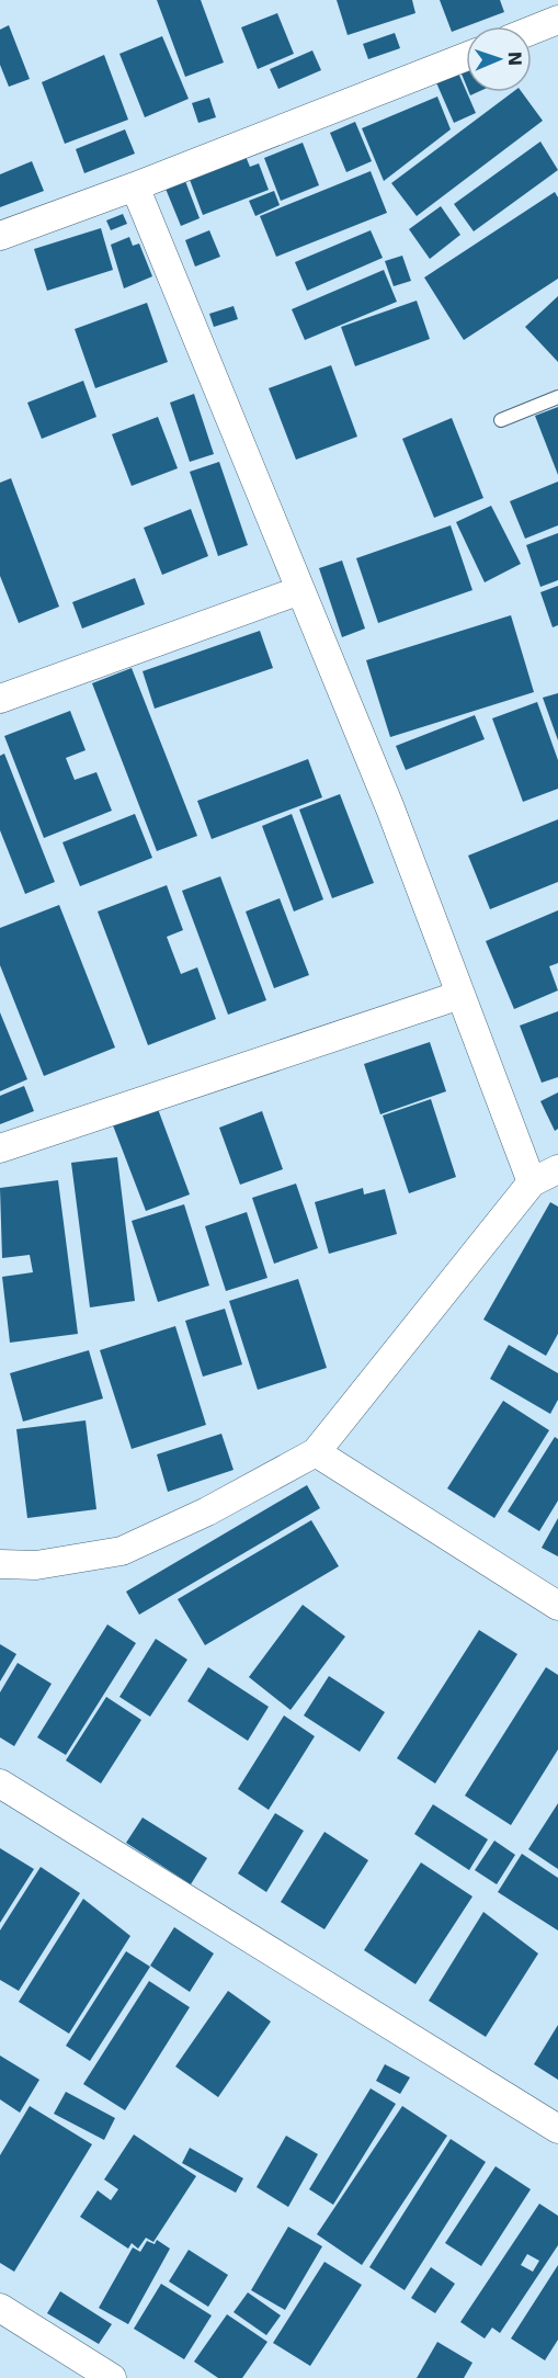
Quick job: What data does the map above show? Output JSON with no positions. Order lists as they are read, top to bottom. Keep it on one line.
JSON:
{"north":"right"}
